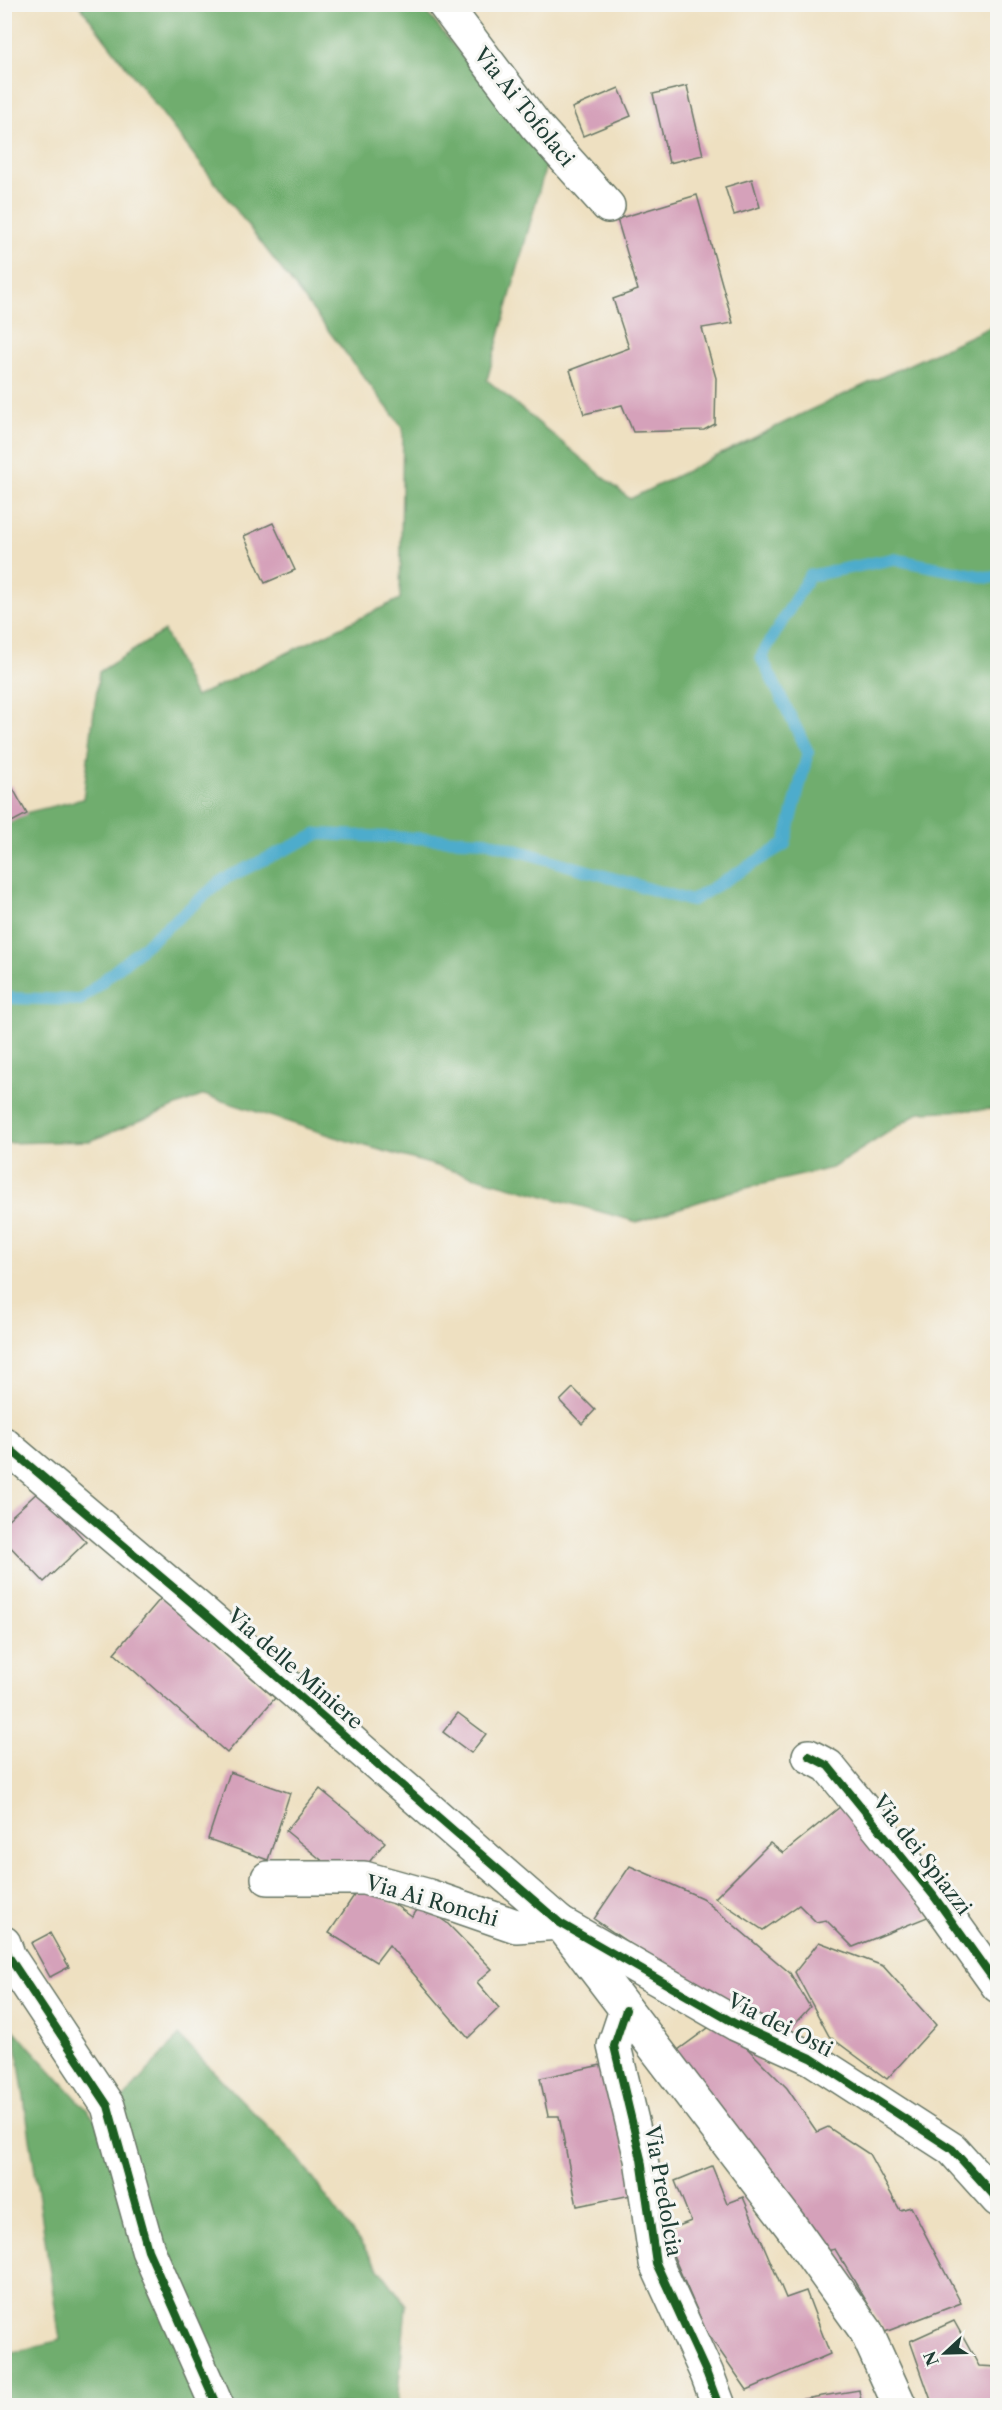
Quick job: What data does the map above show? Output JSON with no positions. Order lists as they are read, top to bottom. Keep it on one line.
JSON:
{"streets":{"street":["Via Ai Tofolaci","Via delle Miniere","Via dei Spiazzi","Via Ai Ronchi","Via dei Osti","Via Predolcia"]},"crossings":[["Via delle Miniere","Via Ai Ronchi"],["Via delle Miniere","Via dei Osti"],["Via Ai Ronchi","Via dei Osti"]],"north":"left"}
